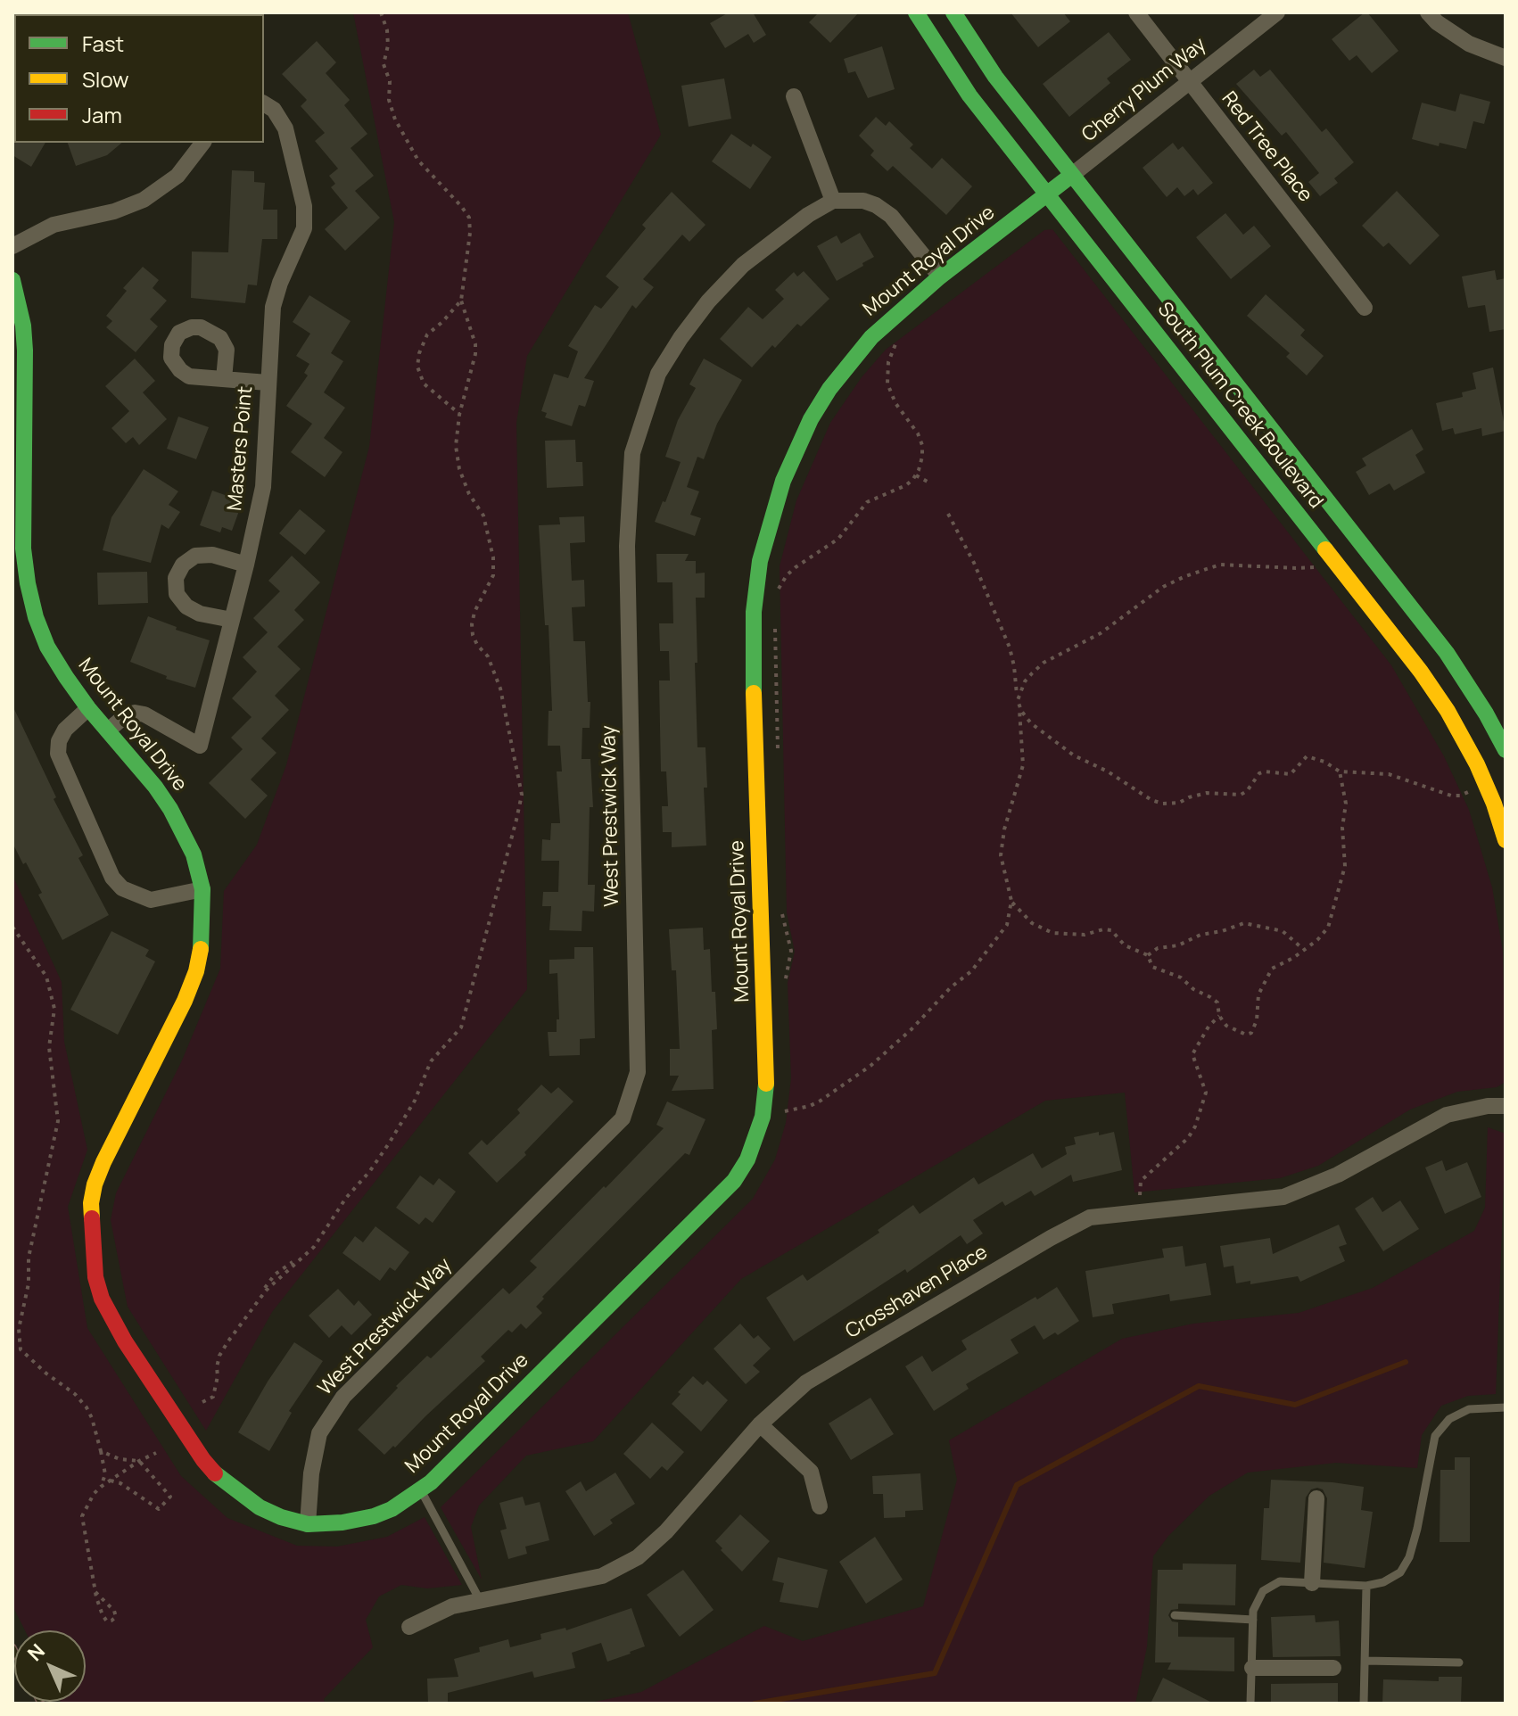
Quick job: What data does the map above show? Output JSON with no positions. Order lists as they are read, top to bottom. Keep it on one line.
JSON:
{"streets":{"street":["Cherry Plum Way","Red Tree Place","Mount Royal Drive","South Plum Creek Boulevard","Masters Point","West Prestwick Way","Crosshaven Place"]},"crossings":[["Cherry Plum Way","Red Tree Place"],["Cherry Plum Way","Mount Royal Drive"],["Cherry Plum Way","South Plum Creek Boulevard"],["Mount Royal Drive","South Plum Creek Boulevard"],["Mount Royal Drive","Masters Point"],["Mount Royal Drive","West Prestwick Way"]],"legend":["Fast","Slow","Jam"],"north":"top left"}
